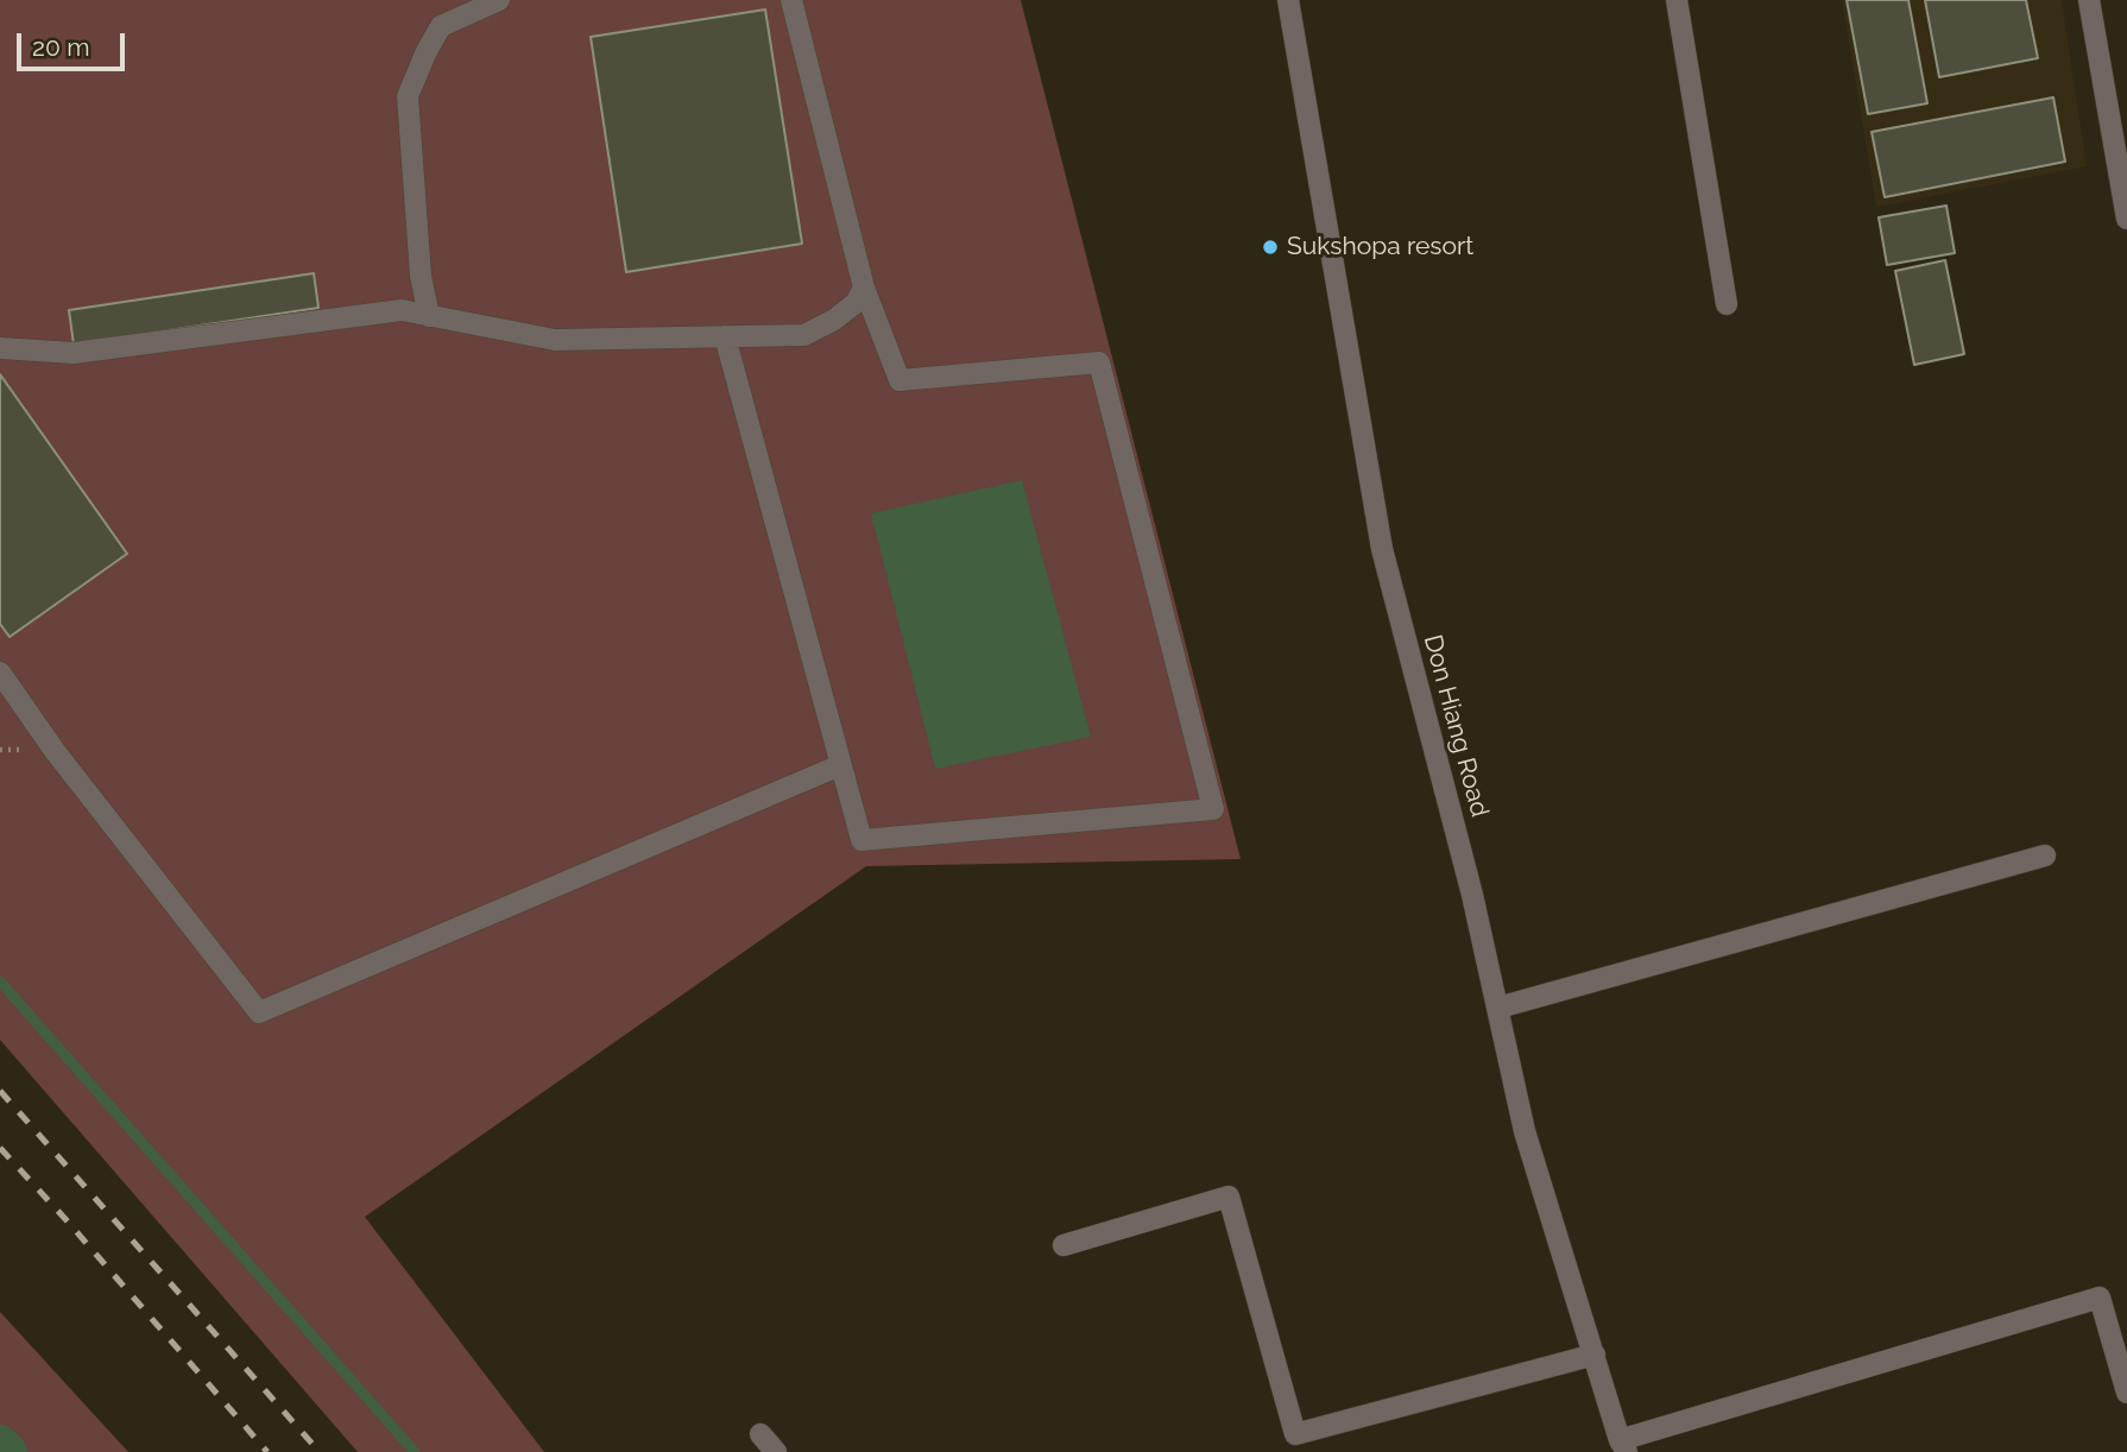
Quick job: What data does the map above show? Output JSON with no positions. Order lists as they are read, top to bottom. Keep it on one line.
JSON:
{"streets":{"street":["Don Hiang Road"]},"places":["Sukshopa resort"],"scale_bar":"20 m"}
